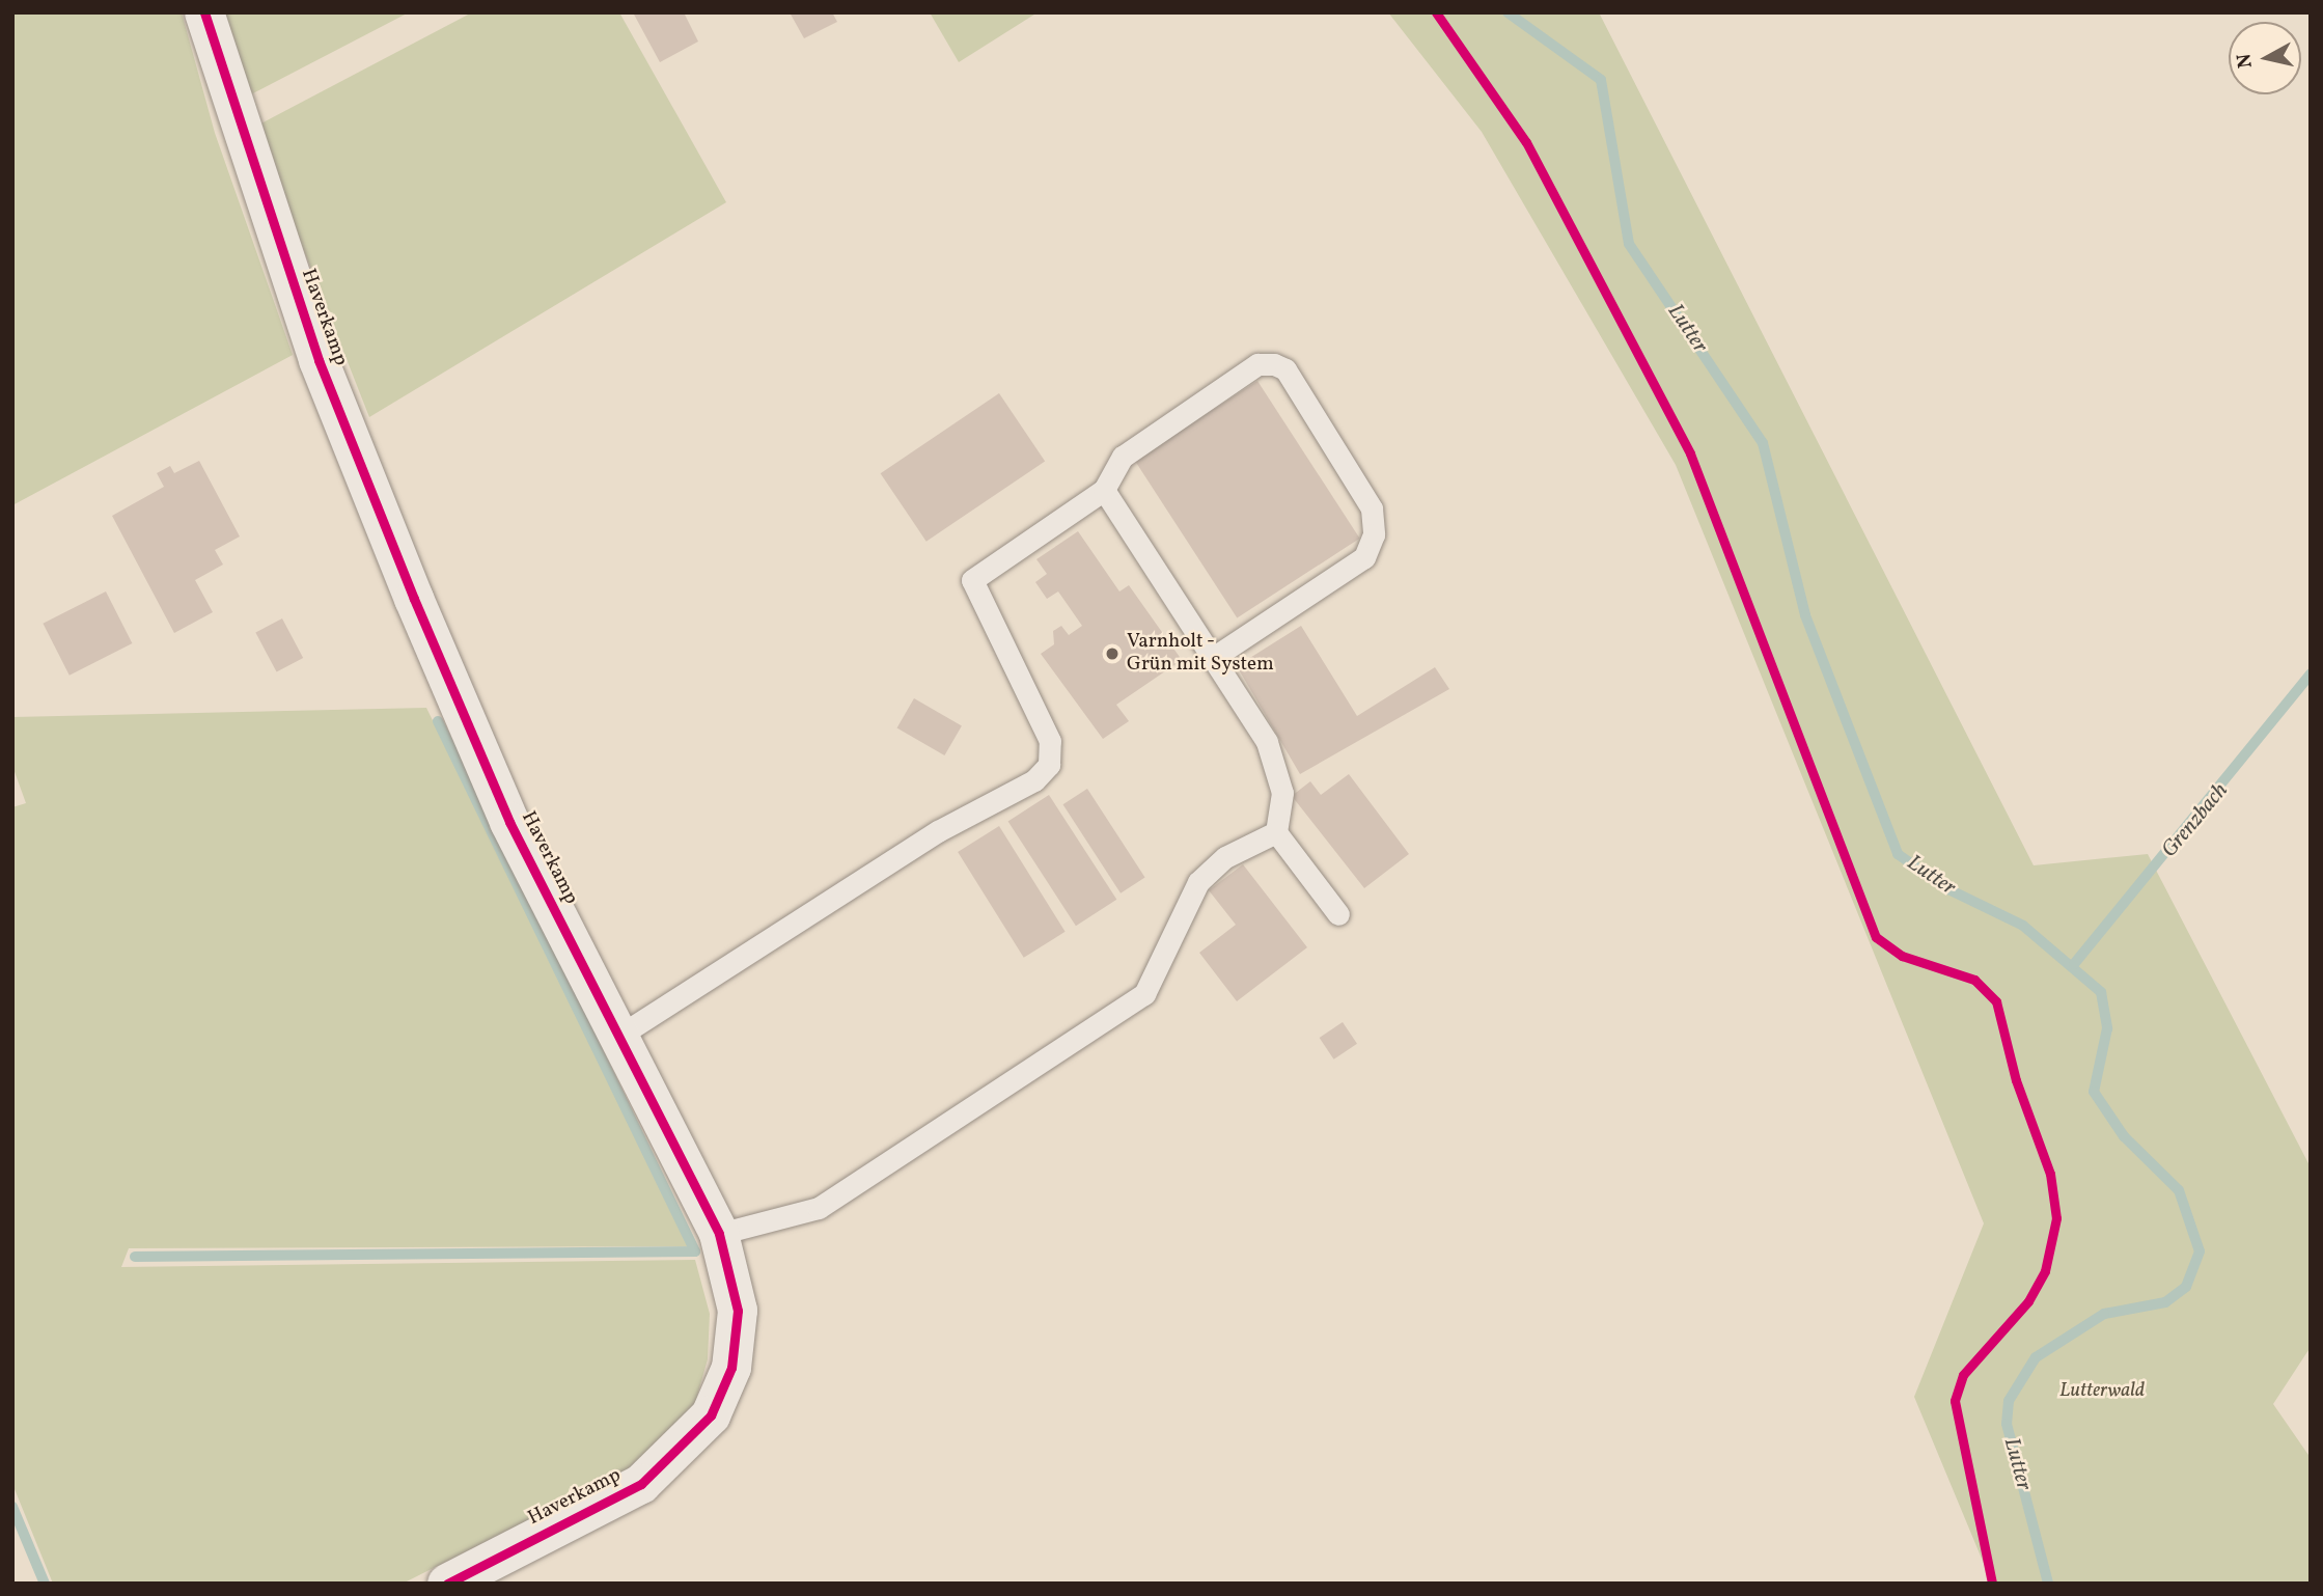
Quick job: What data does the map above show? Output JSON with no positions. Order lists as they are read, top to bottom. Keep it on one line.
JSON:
{"streets":{"street":["Haverkamp"]},"water":["Lutter","Grenzbach"],"parks":["Lutterwald"],"places":["Varnholt - Grün mit System"],"north":"left"}
